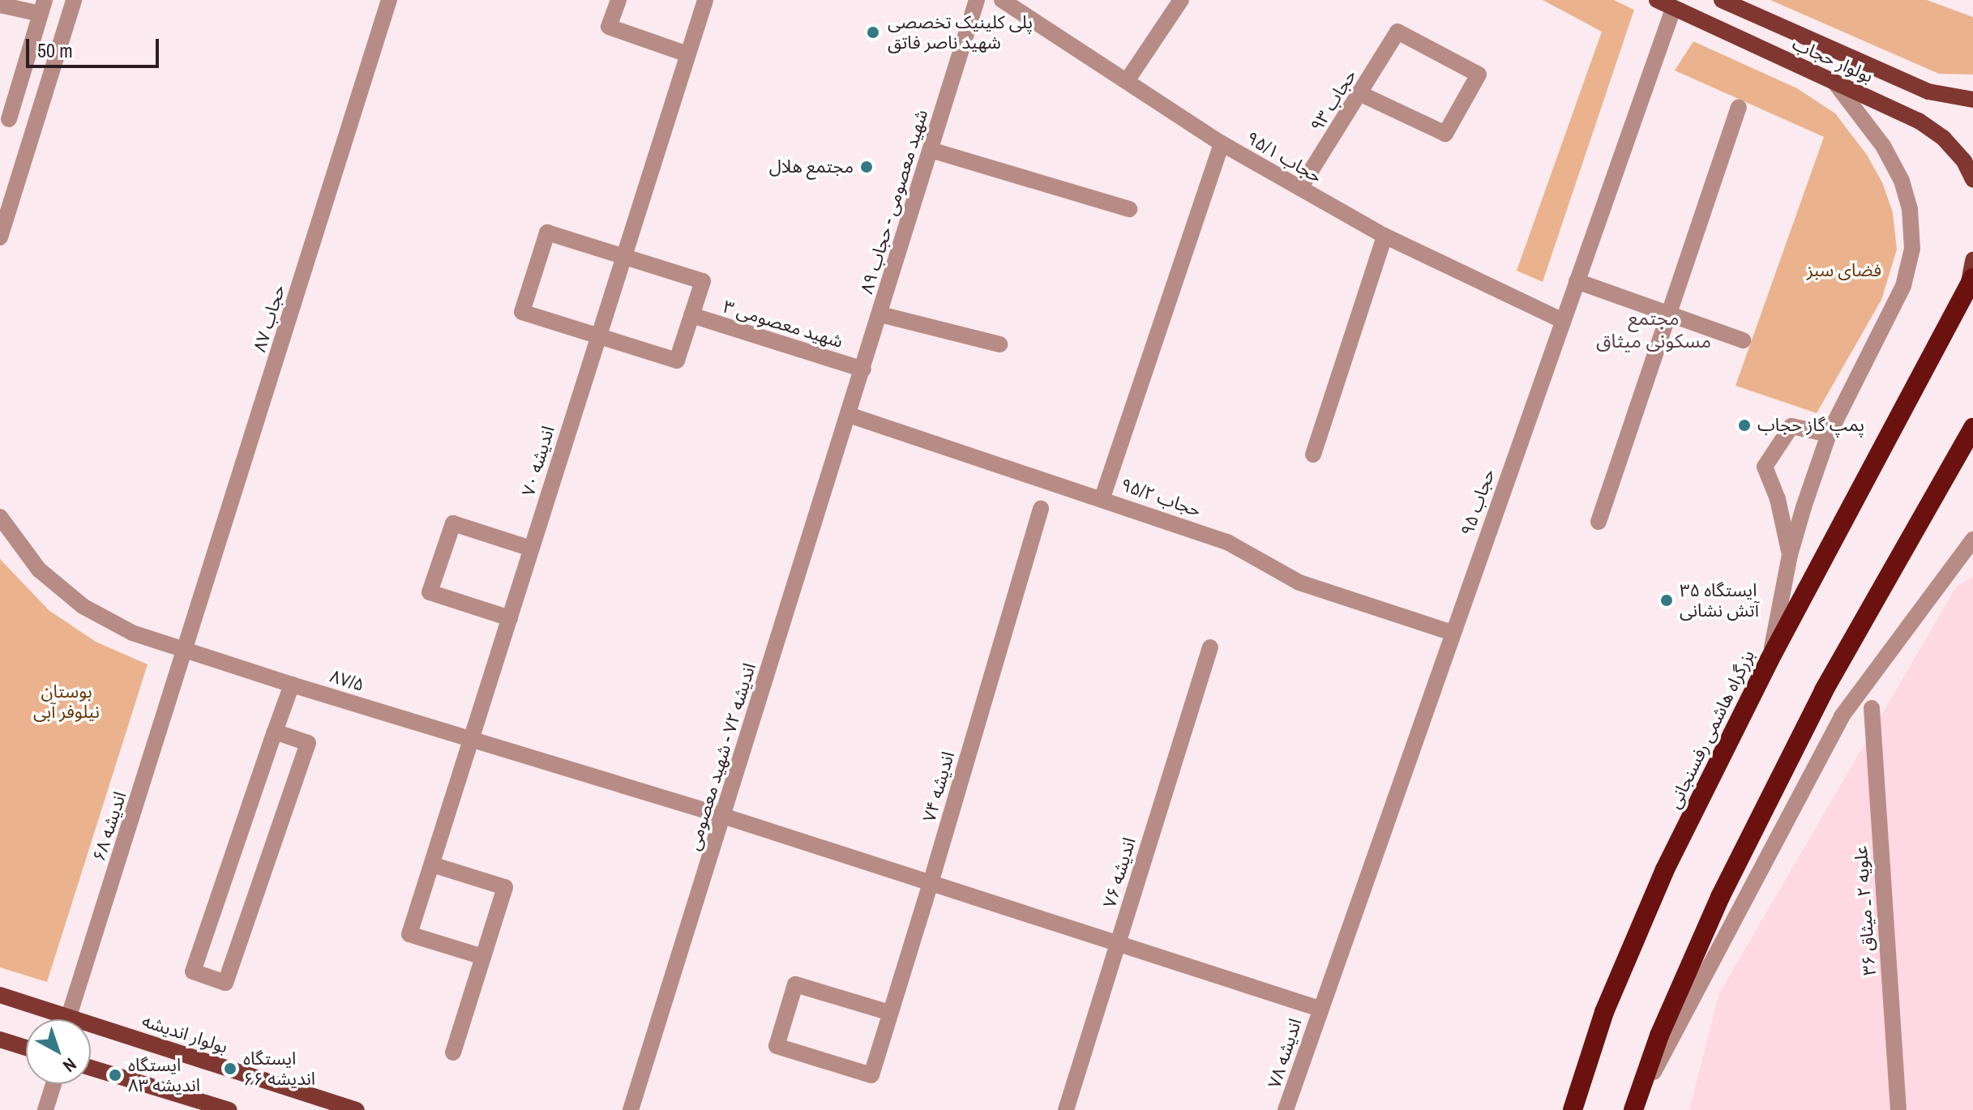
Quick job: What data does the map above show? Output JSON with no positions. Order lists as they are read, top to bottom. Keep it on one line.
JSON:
{"streets":{"highway":["بزرگراه هاشمی رفسنجانی"],"main road":["بولوار حجاب","بولوار اندیشه"],"street":["حجاب ۹۳","حجاب ۹۵/۱","شهید معصومی - حجاب ۸۹","حجاب ۸۷","شهید معصومی ۳","اندیشه ۷۰","حجاب ۹۵/۲","حجاب ۹۵","۸۷/۵","اندیشه ۷۲ - شهید معصومی","اندیشه ۷۴","اندیشه ۶۸","اندیشه ۷۶","علویه ۲ ـ میثاق ۳۶","اندیشه ۷۸"]},"crossings":[["بولوار حجاب","حجاب ۹۵"],["حجاب ۹۳","حجاب ۹۵/۱"],["حجاب ۹۵/۱","حجاب ۹۵"],["شهید معصومی - حجاب ۸۹","شهید معصومی ۳"],["شهید معصومی - حجاب ۸۹","حجاب ۹۵/۲"],["شهید معصومی - حجاب ۸۹","اندیشه ۷۲ - شهید معصومی"],["حجاب ۸۷","۸۷/۵"],["حجاب ۸۷","اندیشه ۶۸"],["اندیشه ۷۰","۸۷/۵"],["حجاب ۹۵/۲","حجاب ۹۵"],["حجاب ۹۵/۲","اندیشه ۷۲ - شهید معصومی"],["حجاب ۹۵","۸۷/۵"],["حجاب ۹۵","اندیشه ۷۸"],["۸۷/۵","اندیشه ۷۲ - شهید معصومی"],["۸۷/۵","اندیشه ۷۴"],["۸۷/۵","اندیشه ۶۸"],["۸۷/۵","اندیشه ۷۶"],["۸۷/۵","اندیشه ۷۸"],["اندیشه ۶۸","بولوار اندیشه"]],"districts":["مجتمع مسکونی میثاق"],"parks":["فضای سبز","بوستان نیلوفر آبی"],"places":["پلی کلینیک تخصصی شهید ناصر فاتق","مجتمع هلال","پمپ گاز حجاب","ایستگاه ۳۵ آتش نشانی","ایستگاه اندیشه ۶۶","ایستگاه اندیشه ۸۳"],"scale_bar":"50 m","north":"bottom right"}
